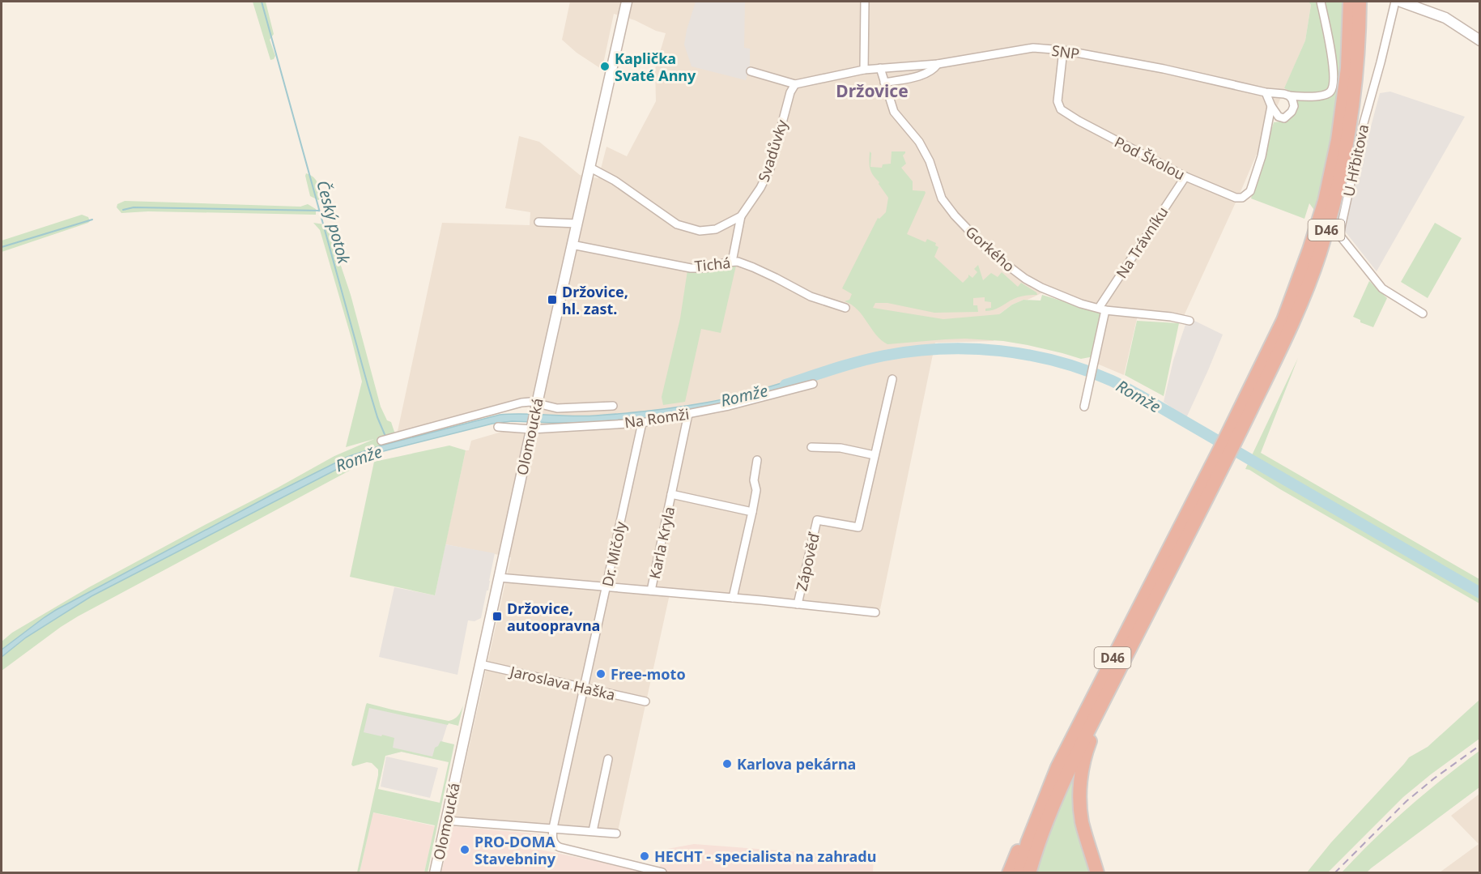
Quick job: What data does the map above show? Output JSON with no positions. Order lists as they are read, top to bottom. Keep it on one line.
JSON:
{"streets":{"highway":["D46"],"street":["SNP","Svadůvky","Pod Školou","U Hřbitova","Na Trávníku","Gorkého","Tichá","Na Romži","Olomoucká","Karla Kryla","Dr. Mičoly","Zápověď","Jaroslava Haška"]},"crossings":[["SNP","Svadůvky"],["SNP","Pod Školou"],["SNP","Gorkého"],["Svadůvky","Olomoucká"],["Pod Školou","Na Trávníku"],["Na Trávníku","Gorkého"],["Tichá","Olomoucká"],["Na Romži","Olomoucká"],["Na Romži","Karla Kryla"],["Na Romži","Dr. Mičoly"],["Olomoucká","Jaroslava Haška"],["Dr. Mičoly","Jaroslava Haška"]],"districts":["Držovice"],"water":["Český potok","Romže"],"places":{"other":["Kaplička Svaté Anny","Free-moto","Karlova pekárna","PRO-DOMA Stavebniny","HECHT - specialista na zahradu"],"transit":["Držovice, hl. zast.","Držovice, autoopravna"]}}
